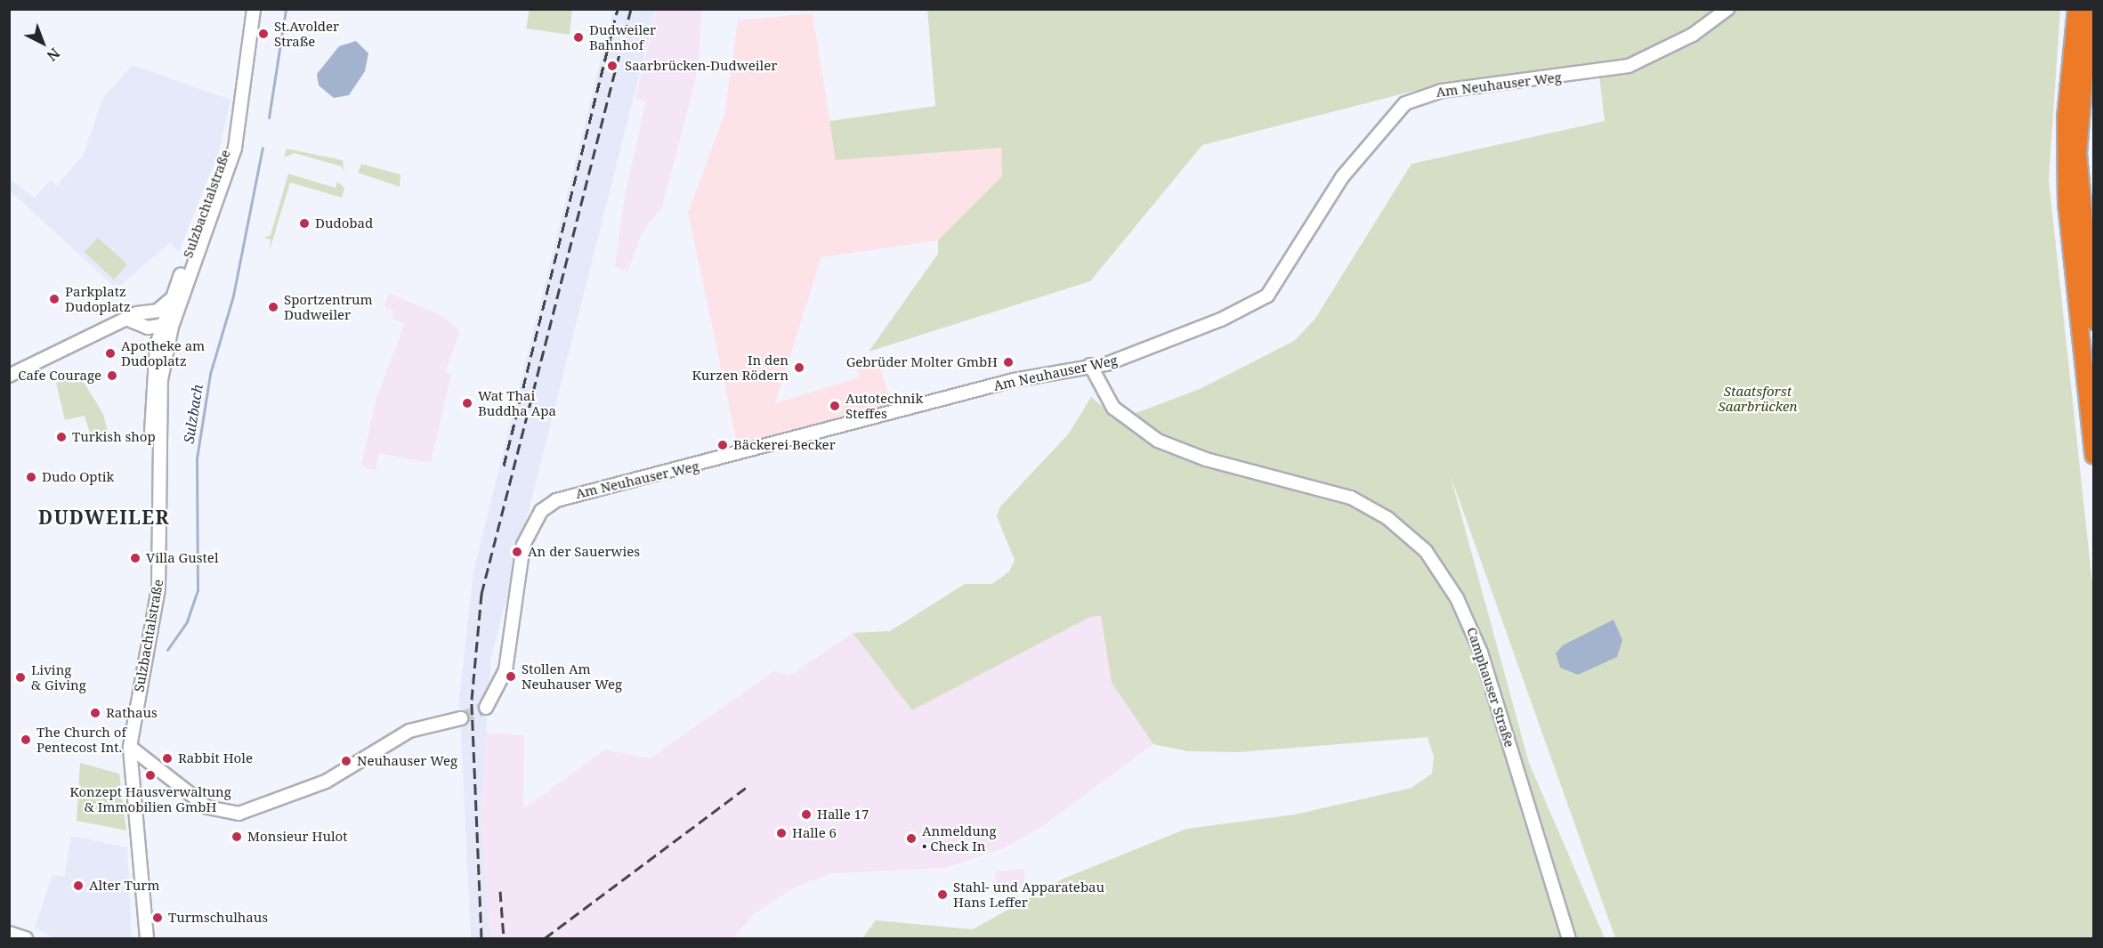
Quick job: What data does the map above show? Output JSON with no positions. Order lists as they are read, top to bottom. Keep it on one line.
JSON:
{"streets":{"street":["Am Neuhauser Weg","Sulzbachtalstraße","Camphauser Straße"]},"crossings":[["Am Neuhauser Weg","Camphauser Straße"]],"districts":["DUDWEILER"],"water":["Sulzbach"],"parks":["Staatsforst Saarbrücken"],"places":["St.Avolder Straße","Dudweiler Bahnhof","Saarbrücken-Dudweiler","Dudobad","Parkplatz Dudoplatz","Sportzentrum Dudweiler","Apotheke am Dudoplatz","Gebrüder Molter GmbH","In den Kurzen Rödern","Cafe Courage","Wat Thai Buddha Apa","Autotechnik Steffes","Turkish shop","Bäckerei Becker","Dudo Optik","An der Sauerwies","Villa Gustel","Stollen Am Neuhauser Weg","Living & Giving","Rathaus","The Church of Pentecost Int.","Rabbit Hole","Neuhauser Weg","Konzept Hausverwaltung & Immobilien GmbH","Halle 17","Halle 6","Monsieur Hulot","Anmeldung • Check In","Alter Turm","Stahl- und Apparatebau Hans Leffer","Turmschulhaus"],"north":"bottom right"}
